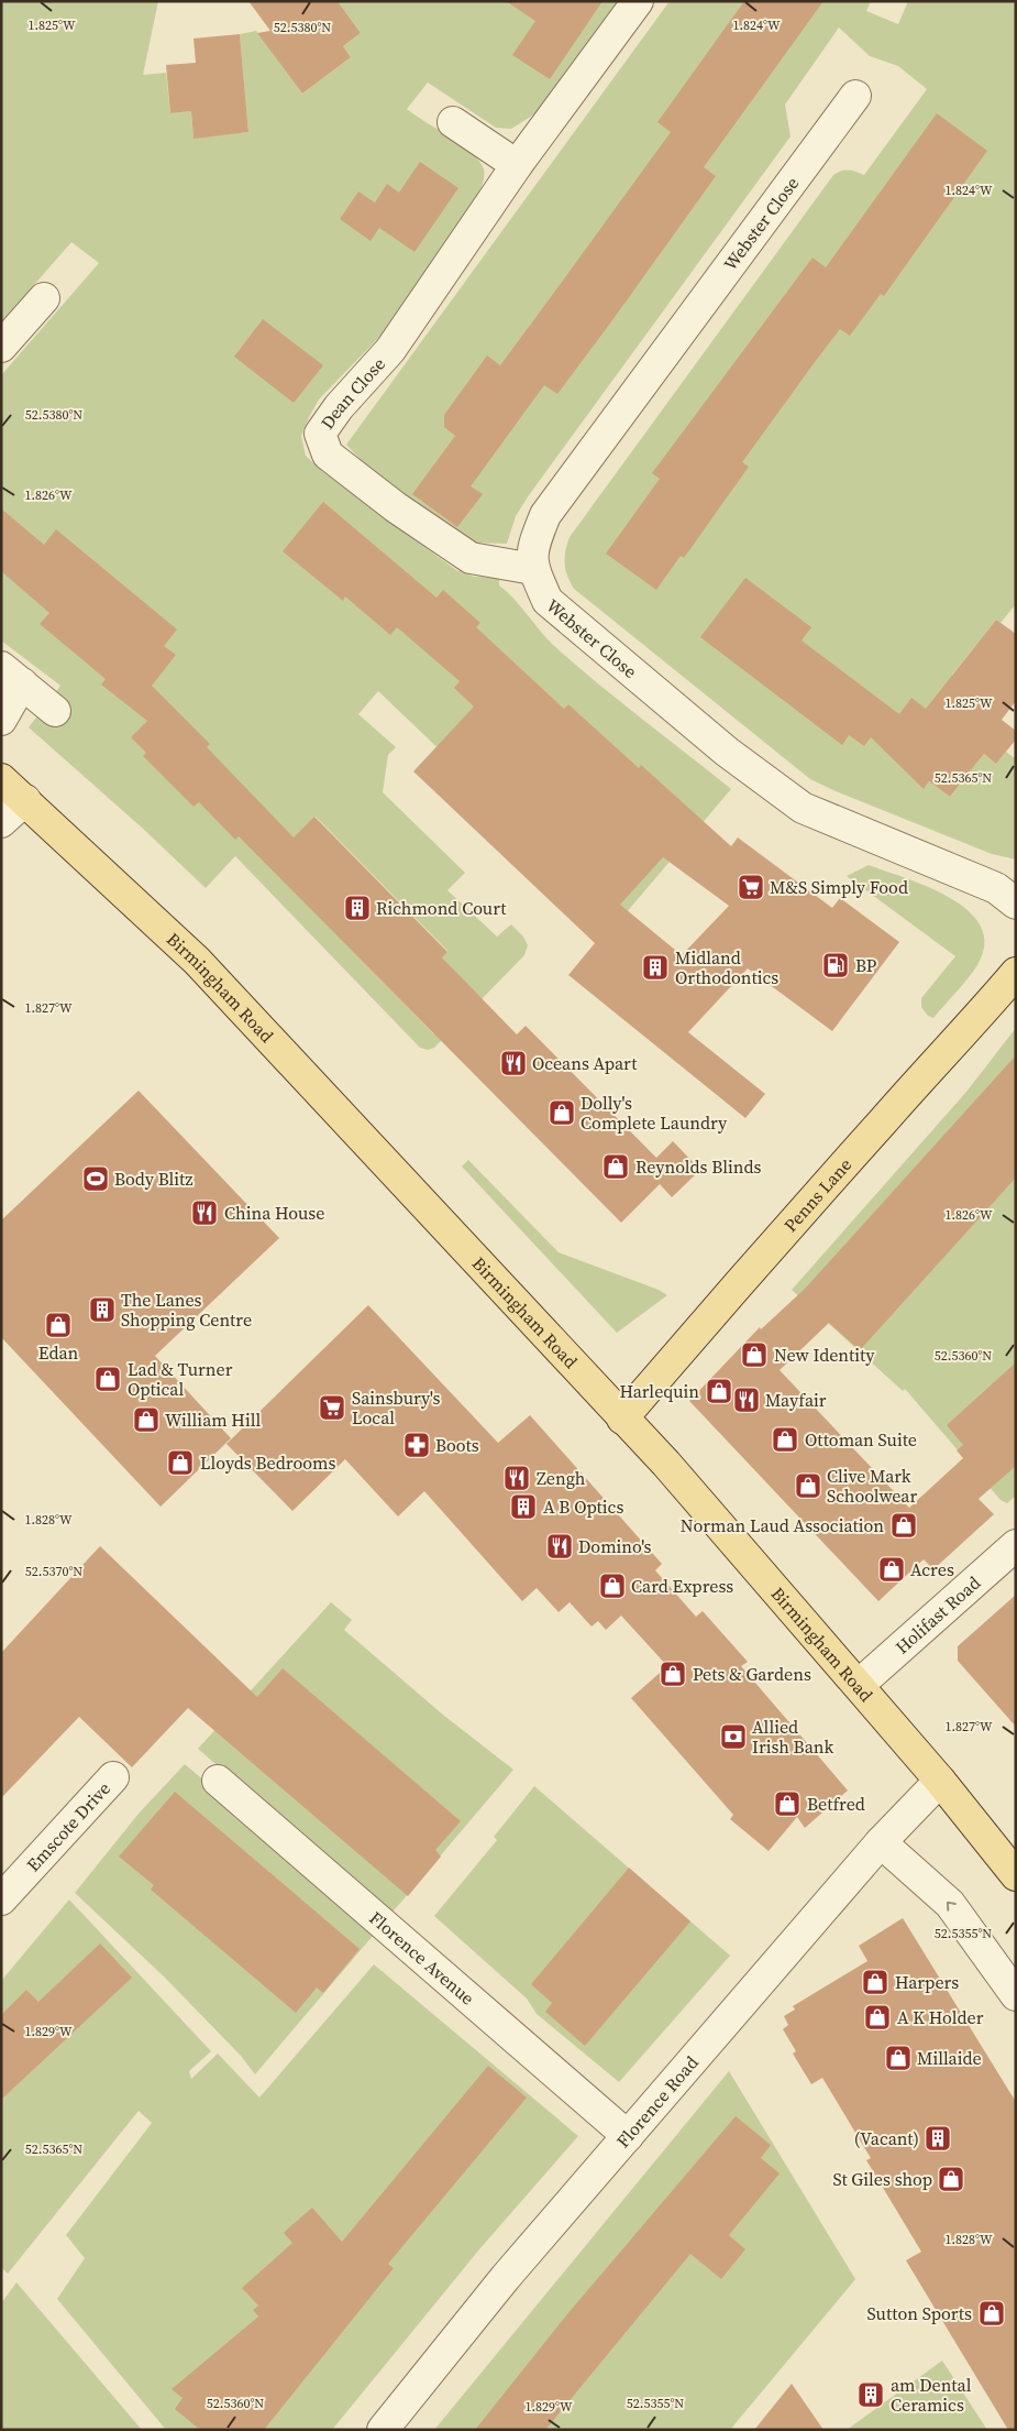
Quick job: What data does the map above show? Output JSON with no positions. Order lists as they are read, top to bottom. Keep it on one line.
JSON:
{"streets":{"main road":["Birmingham Road","Penns Lane"],"street":["Webster Close","Dean Close","Holifast Road","Emscote Drive","Florence Avenue","Florence Road"]},"crossings":[["Webster Close","Dean Close"],["Birmingham Road","Penns Lane"],["Birmingham Road","Holifast Road"],["Birmingham Road","Florence Road"],["Florence Avenue","Florence Road"]],"places":{"supermarket":["M&S Simply Food","Sainsbury's Local"],"building":["Richmond Court","Midland Orthodontics","The Lanes Shopping Centre","A B Optics","(Vacant)","am Dental Ceramics"],"fuel station":["BP"],"restaurant":["Oceans Apart","China House","Mayfair","Zengh","Domino's"],"shop":["Dolly's Complete Laundry","Reynolds Blinds","Edan","New Identity","Lad & Turner Optical","Harlequin","William Hill","Ottoman Suite","Lloyds Bedrooms","Clive Mark Schoolwear","Norman Laud Association","Acres","Card Express","Pets & Gardens","Betfred","Harpers","A K Holder","Millaide","St Giles shop","Sutton Sports"],"sports":["Body Blitz"],"pharmacy":["Boots"],"bank":["Allied Irish Bank"]},"coordinates":["1.825°W","1.824°W","52.5380°N","1.826°W","52.5365°N","1.827°W","52.5360°N","1.828°W","52.5370°N","52.5355°N","1.829°W"]}
